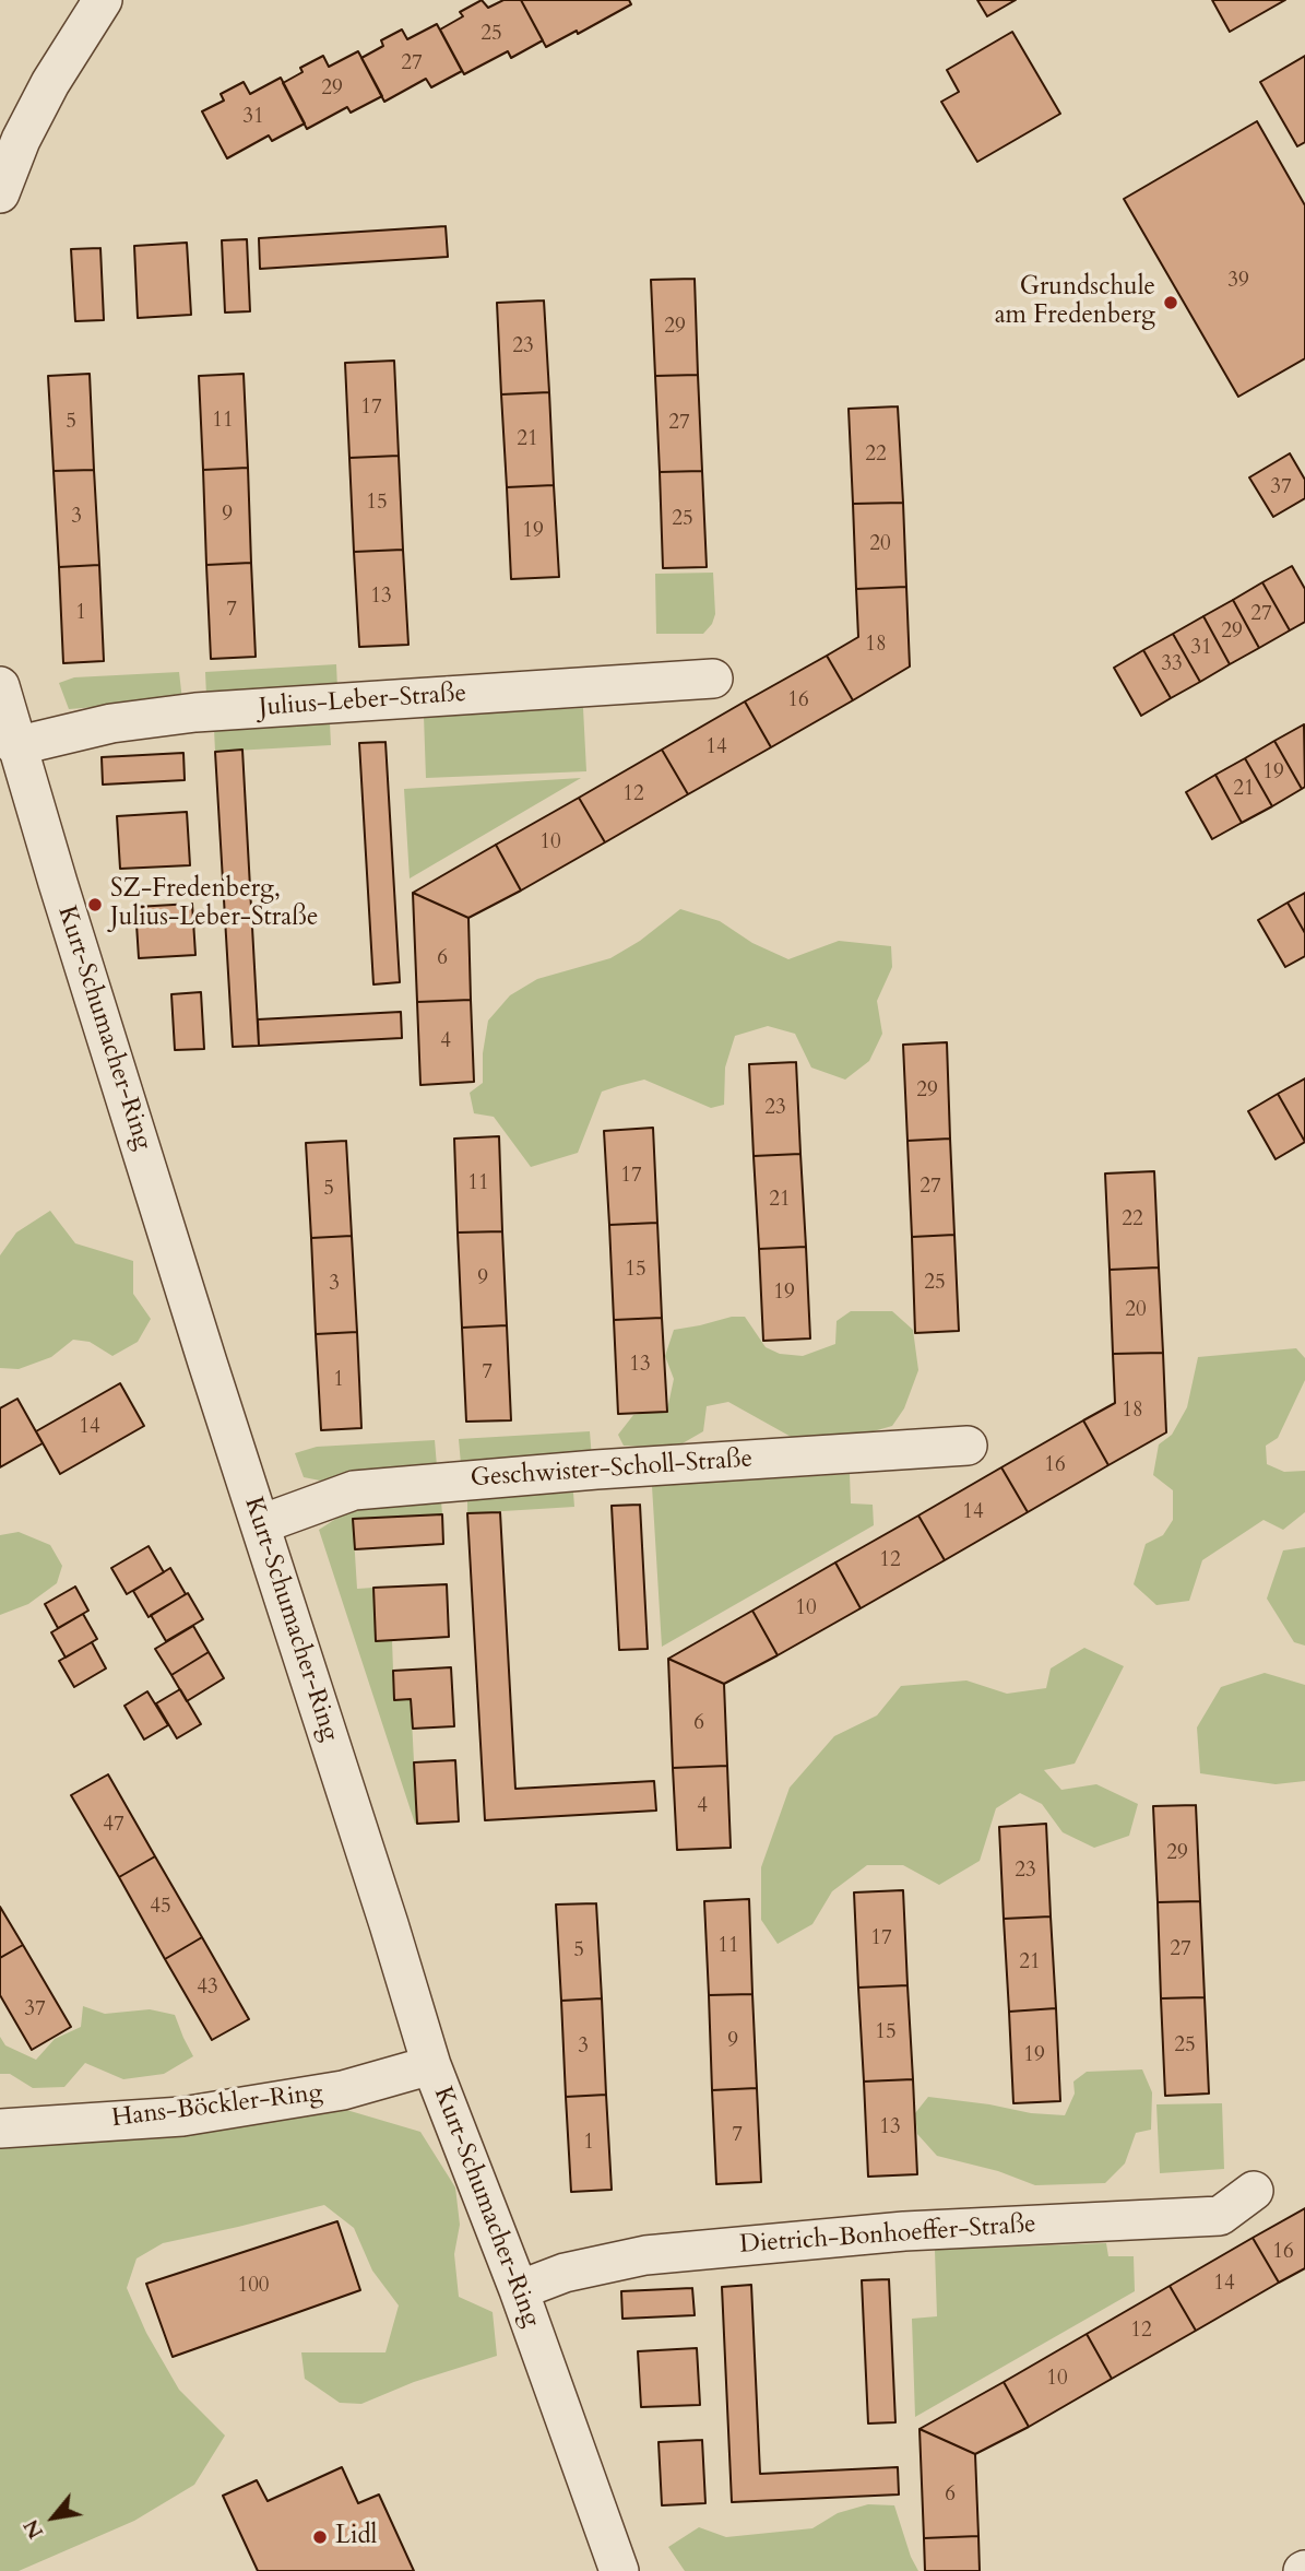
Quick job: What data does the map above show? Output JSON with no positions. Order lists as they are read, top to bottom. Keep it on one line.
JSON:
{"streets":{"street":["Julius-Leber-Straße","Kurt-Schumacher-Ring","Geschwister-Scholl-Straße","Hans-Böckler-Ring","Dietrich-Bonhoeffer-Straße"]},"crossings":[["Julius-Leber-Straße","Kurt-Schumacher-Ring"],["Kurt-Schumacher-Ring","Geschwister-Scholl-Straße"],["Kurt-Schumacher-Ring","Hans-Böckler-Ring"],["Kurt-Schumacher-Ring","Dietrich-Bonhoeffer-Straße"]],"places":["Grundschule am Fredenberg","SZ-Fredenberg, Julius-Leber-Straße","Lidl"],"house_numbers":["25","27","29","31","39","29","23","17","11","5","27","21","22","37","15","9","3","25","19","20","13","7","1","27","29","18","31","33","16","14","19","21","12","10","6","4","29","23","17","11","27","5","21","22","15","9","25","3","19","20","13","7","1","18","14","16","14","12","10","6","4","47","29","23","45","17","11","27","5","21","43","37","15","9","25","3","19","13","7","1","16","14","100","12","10","6"],"north":"bottom left"}
